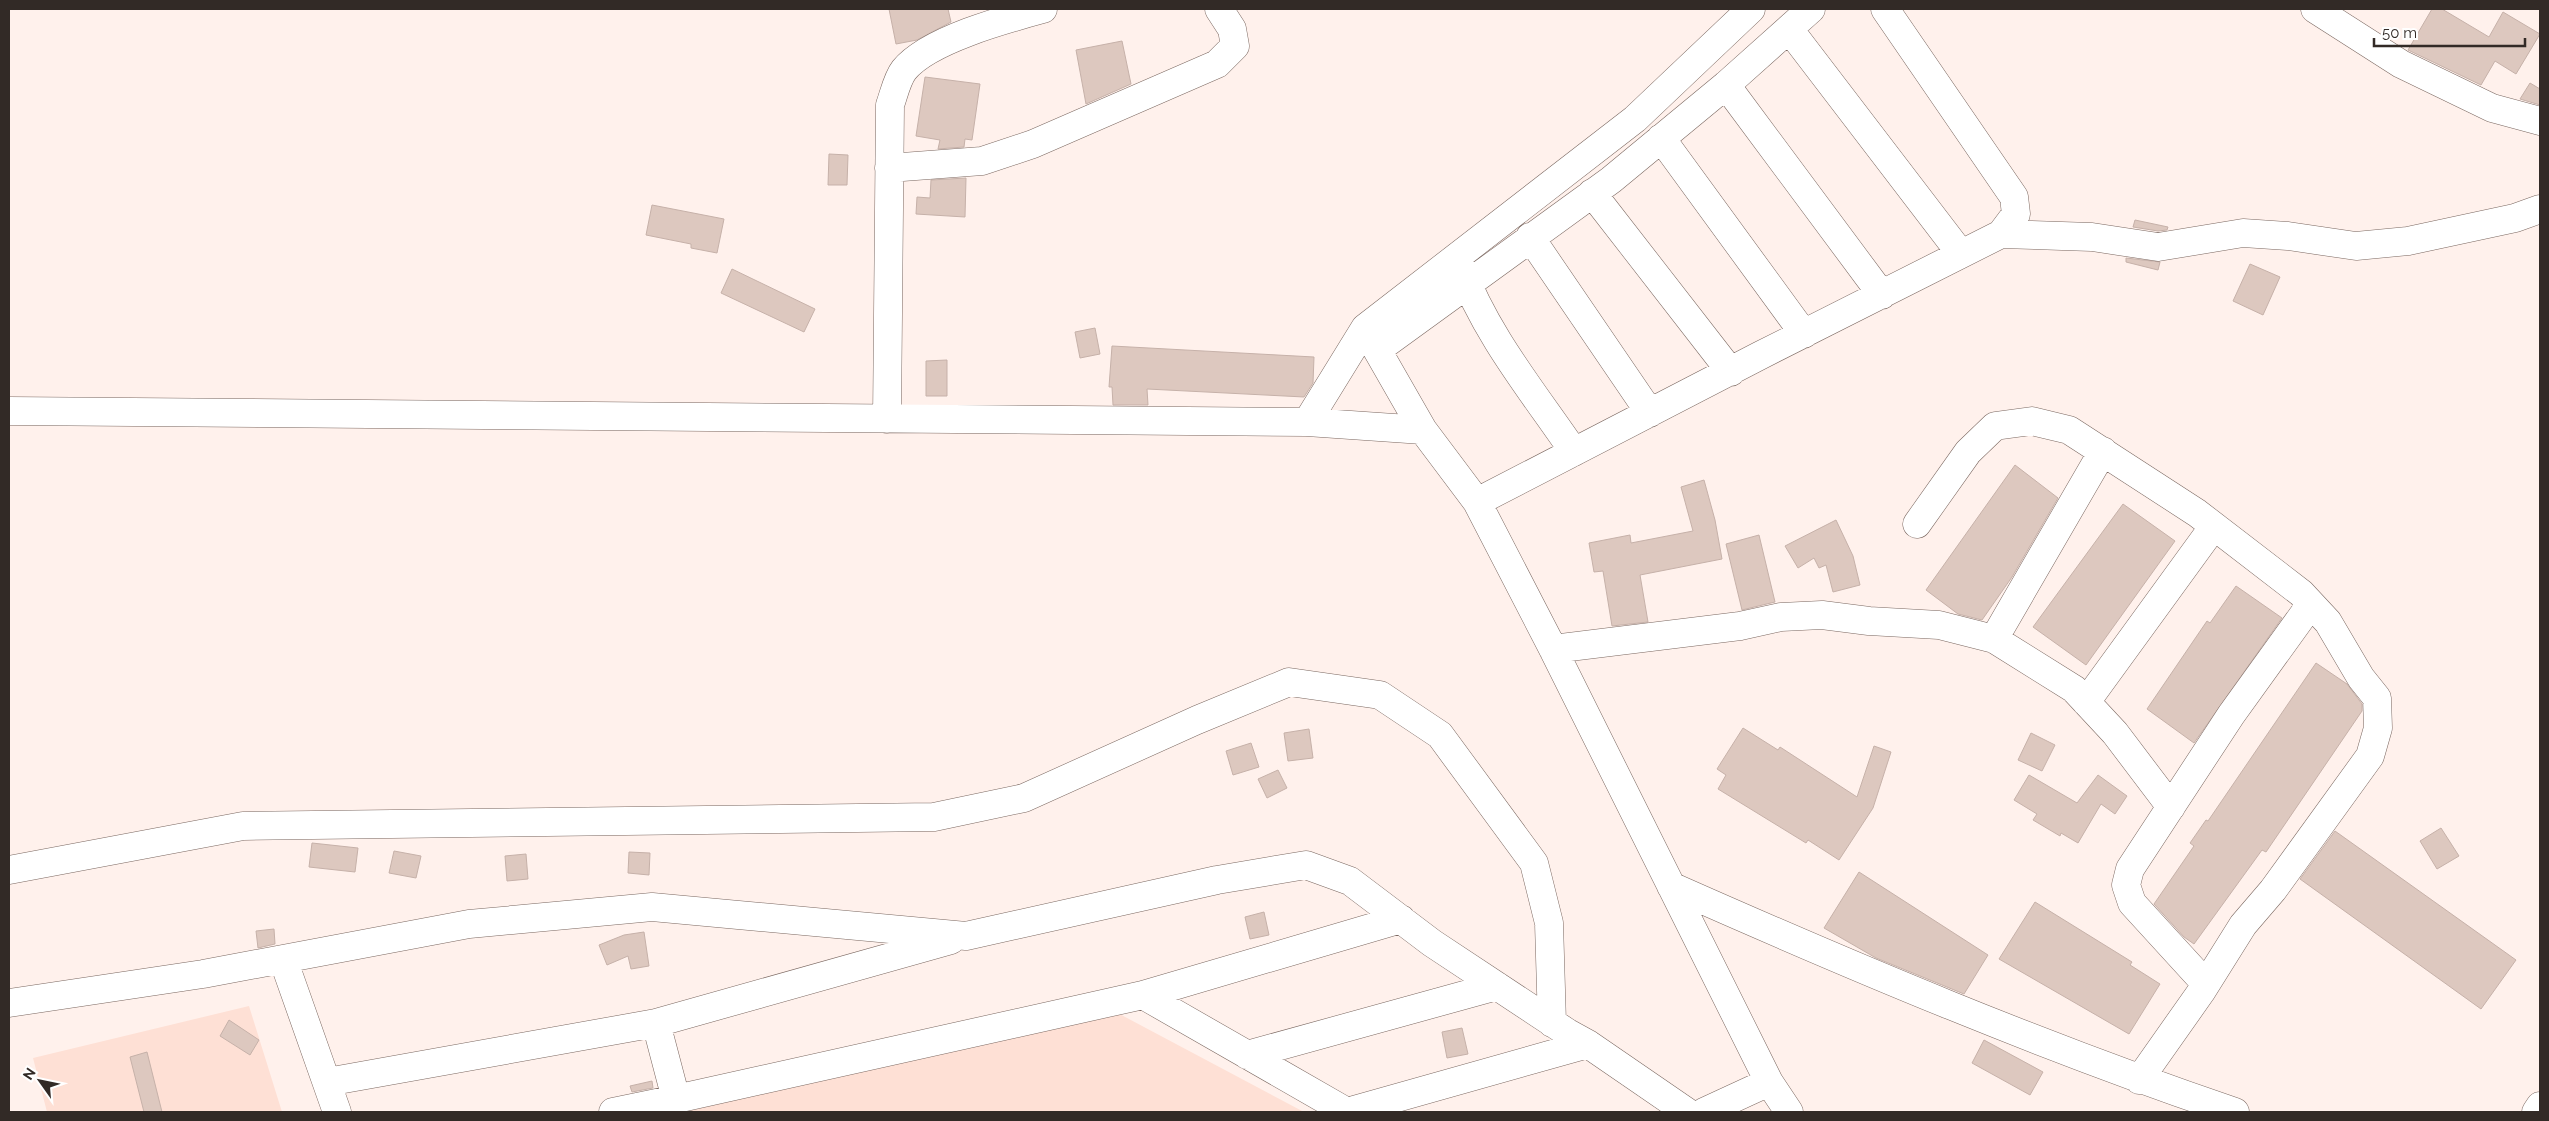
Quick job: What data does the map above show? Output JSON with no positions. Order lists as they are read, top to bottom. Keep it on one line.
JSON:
{"scale_bar":"50 m","north":"top left"}
